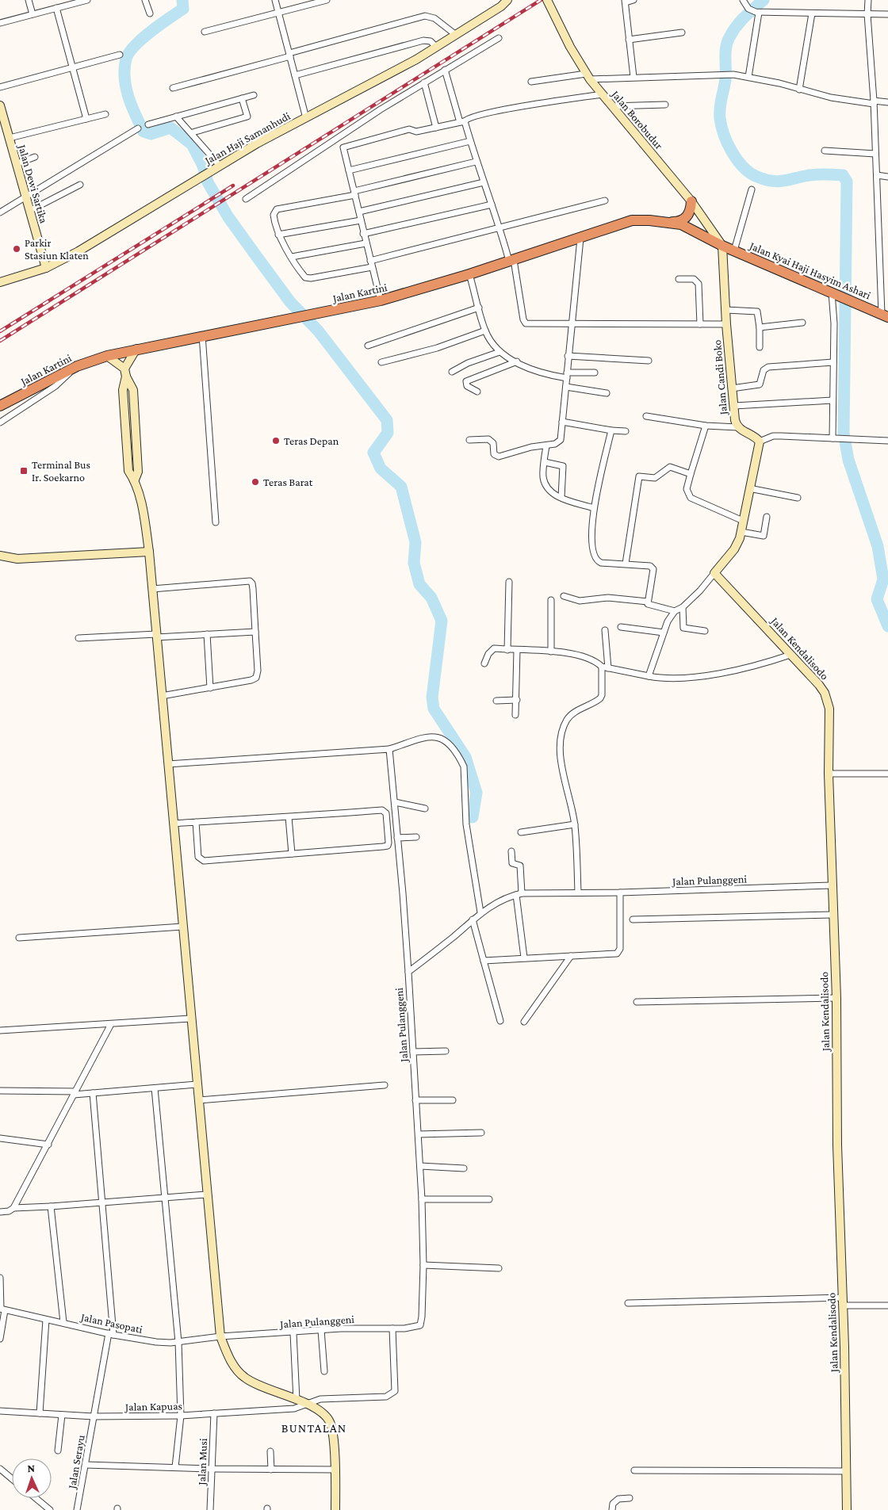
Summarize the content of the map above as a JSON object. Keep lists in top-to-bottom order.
{
  "streets": {
    "highway": ["Jalan Kyai Haji Hasyim Ashari", "Jalan Kartini"],
    "street": [
      "Jalan Borobudur",
      "Jalan Haji Samanhudi",
      "Jalan Dewi Sartika",
      "Jalan Candi Boko",
      "Jalan Kendalisodo",
      "Jalan Pulanggeni",
      "Jalan Pasopati",
      "Jalan Kapuas",
      "Jalan Serayu",
      "Jalan Musi"
    ]
  },
  "crossings": [
    ["Jalan Borobudur", "Jalan Kyai Haji Hasyim Ashari"],
    ["Jalan Borobudur", "Jalan Kartini"],
    ["Jalan Borobudur", "Jalan Candi Boko"],
    ["Jalan Haji Samanhudi", "Jalan Dewi Sartika"],
    ["Jalan Kyai Haji Hasyim Ashari", "Jalan Kartini"],
    ["Jalan Kyai Haji Hasyim Ashari", "Jalan Candi Boko"],
    ["Jalan Kartini", "Jalan Candi Boko"],
    ["Jalan Kendalisodo", "Jalan Pulanggeni"],
    ["Jalan Pulanggeni", "Jalan Pasopati"],
    ["Jalan Pulanggeni", "Jalan Kapuas"],
    ["Jalan Pasopati", "Jalan Serayu"],
    ["Jalan Kapuas", "Jalan Serayu"],
    ["Jalan Kapuas", "Jalan Musi"]
  ],
  "districts": ["BUNTALAN"],
  "places": {
    "other": ["Parkir Stasiun Klaten", "Teras Depan", "Teras Barat"],
    "transit": ["Terminal Bus Ir. Soekarno"]
  },
  "north": "top"
}
